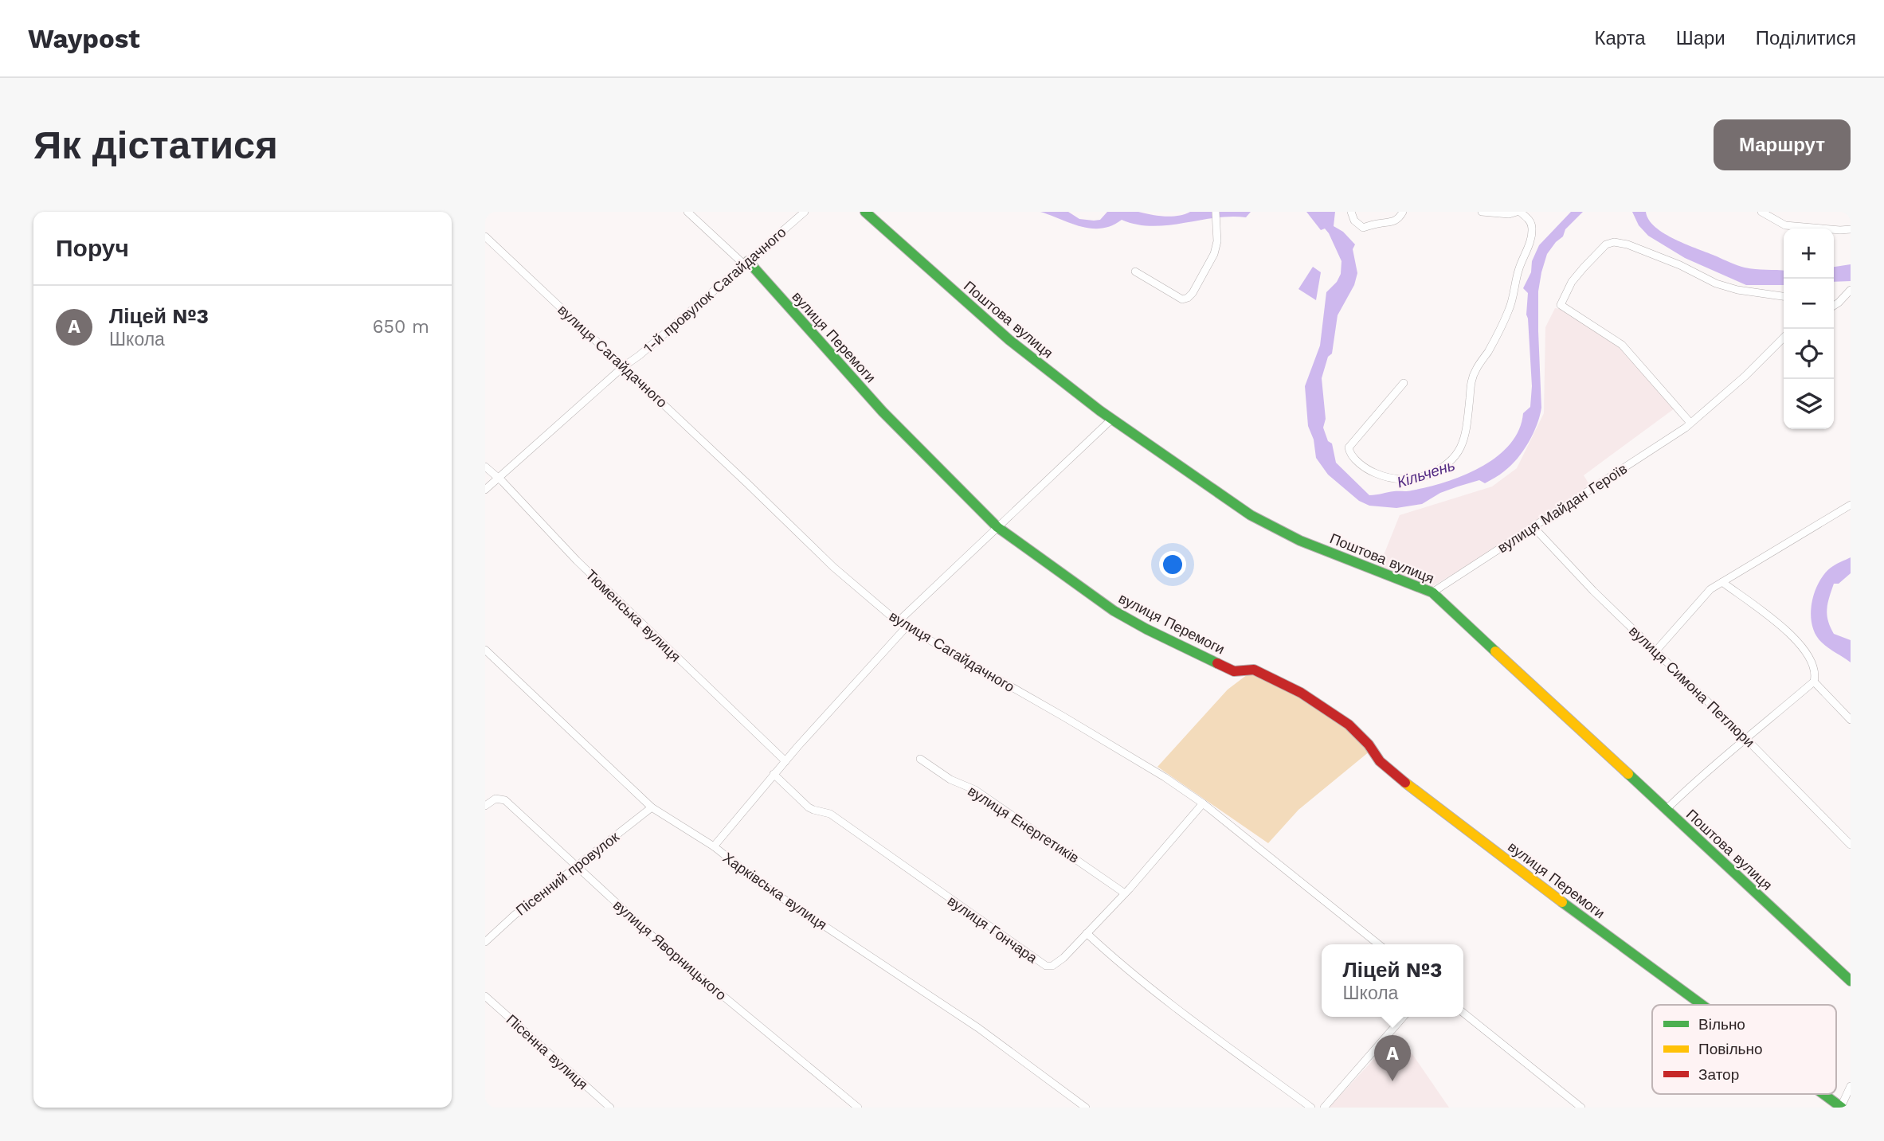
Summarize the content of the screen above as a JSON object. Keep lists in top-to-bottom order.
{
  "streets": {
    "street": [
      "1-й провулок Сагайдачного",
      "Поштова вулиця",
      "вулиця Перемоги",
      "вулиця Сагайдачного",
      "вулиця Майдан Героїв",
      "Тюменська вулиця",
      "вулиця Симона Петлюри",
      "вулиця Енергетиків",
      "Пісенний провулок",
      "Харківська вулиця",
      "вулиця Гончара",
      "вулиця Яворницького",
      "Пісенна вулиця"
    ]
  },
  "crossings": [
    ["1-й провулок Сагайдачного", "вулиця Перемоги"],
    ["1-й провулок Сагайдачного", "вулиця Сагайдачного"],
    ["1-й провулок Сагайдачного", "Тюменська вулиця"],
    ["Поштова вулиця", "вулиця Майдан Героїв"],
    ["вулиця Сагайдачного", "вулиця Гончара"],
    ["вулиця Майдан Героїв", "вулиця Симона Петлюри"],
    ["вулиця Енергетиків", "вулиця Гончара"],
    ["Пісенний провулок", "Харківська вулиця"],
    ["Пісенний провулок", "вулиця Яворницького"]
  ],
  "water": ["Кільчень"],
  "legend": ["Вільно", "Повільно", "Затор"],
  "page": {
    "header": "Waypost",
    "nav": ["Карта", "Шари", "Поділитися"],
    "buttons": "Маршрут",
    "title": "Як дістатися",
    "heading": "Поруч",
    "map_buttons": ["+", "−"],
    "list": [
      {
        "mark": "A",
        "name": "Ліцей №3",
        "note": "Школа",
        "value": "650 m"
      }
    ],
    "popup": ["Ліцей №3", "Школа"],
    "pins": "A"
  }
}
